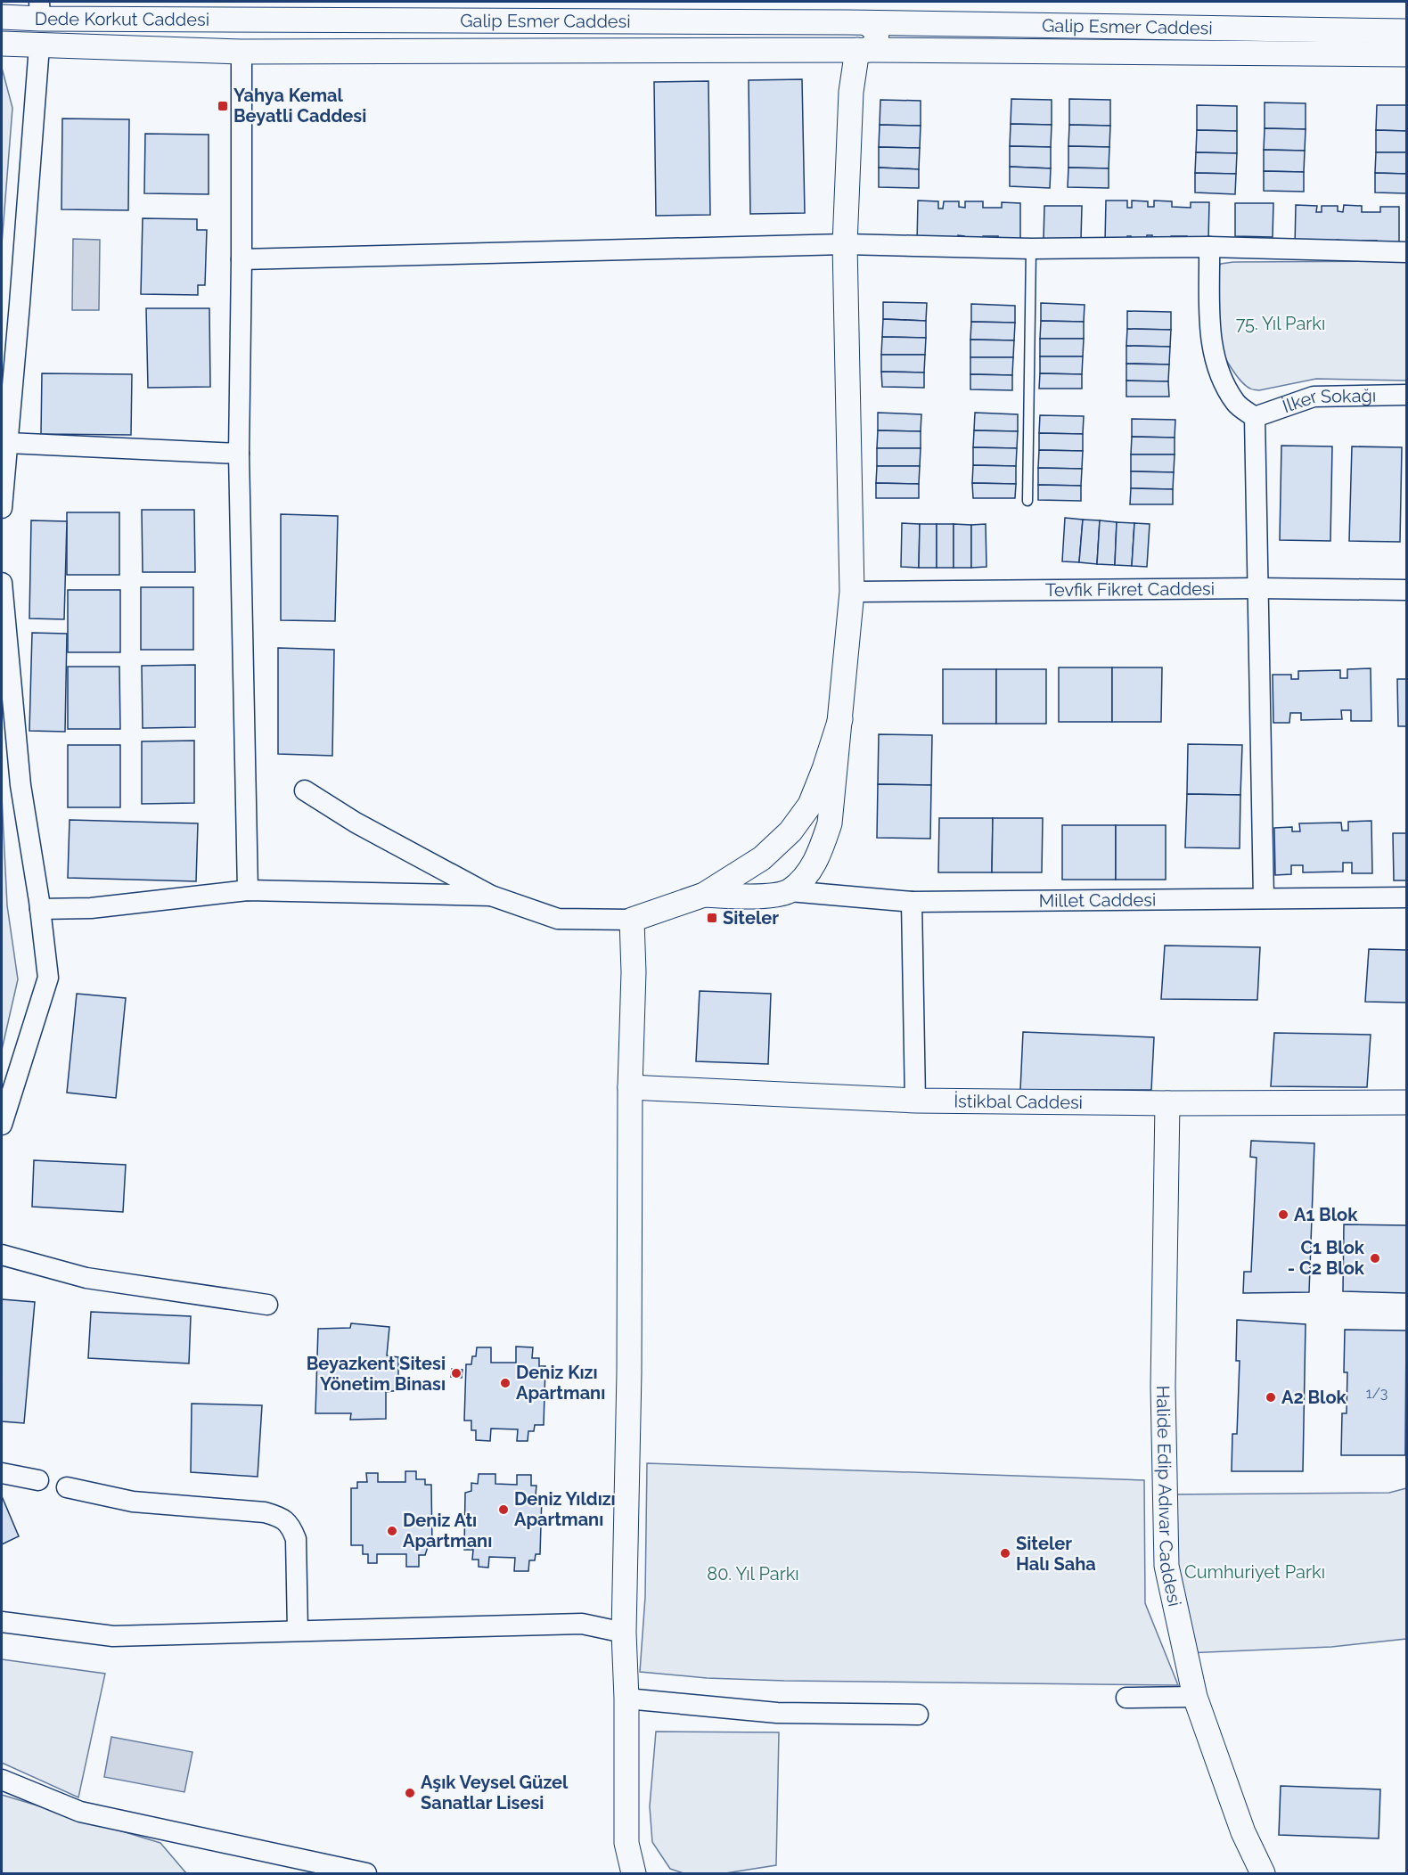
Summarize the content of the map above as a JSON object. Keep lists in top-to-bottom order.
{
  "streets": {
    "street": [
      "Dede Korkut Caddesi",
      "Galip Esmer Caddesi",
      "İlker Sokağı",
      "Tevfik Fikret Caddesi",
      "Millet Caddesi",
      "İstikbal Caddesi",
      "Halide Edip Adıvar Caddesi"
    ]
  },
  "crossings": [
    ["Dede Korkut Caddesi", "Galip Esmer Caddesi"],
    ["İstikbal Caddesi", "Halide Edip Adıvar Caddesi"]
  ],
  "parks": ["75. Yıl Parkı", "Cumhuriyet Parkı", "80. Yıl Parkı"],
  "places": {
    "transit": ["Yahya Kemal Beyatli Caddesi", "Siteler"],
    "other": [
      "A1 Blok",
      "C1 Blok - C2 Blok",
      "Beyazkent Sitesi Yönetim Binası",
      "Deniz Kızı Apartmanı",
      "A2 Blok",
      "Deniz Yıldızı Apartmanı",
      "Deniz Atı Apartmanı",
      "Siteler Halı Saha",
      "Aşık Veysel Güzel Sanatlar Lisesi"
    ]
  },
  "house_numbers": ["1/3"]
}
